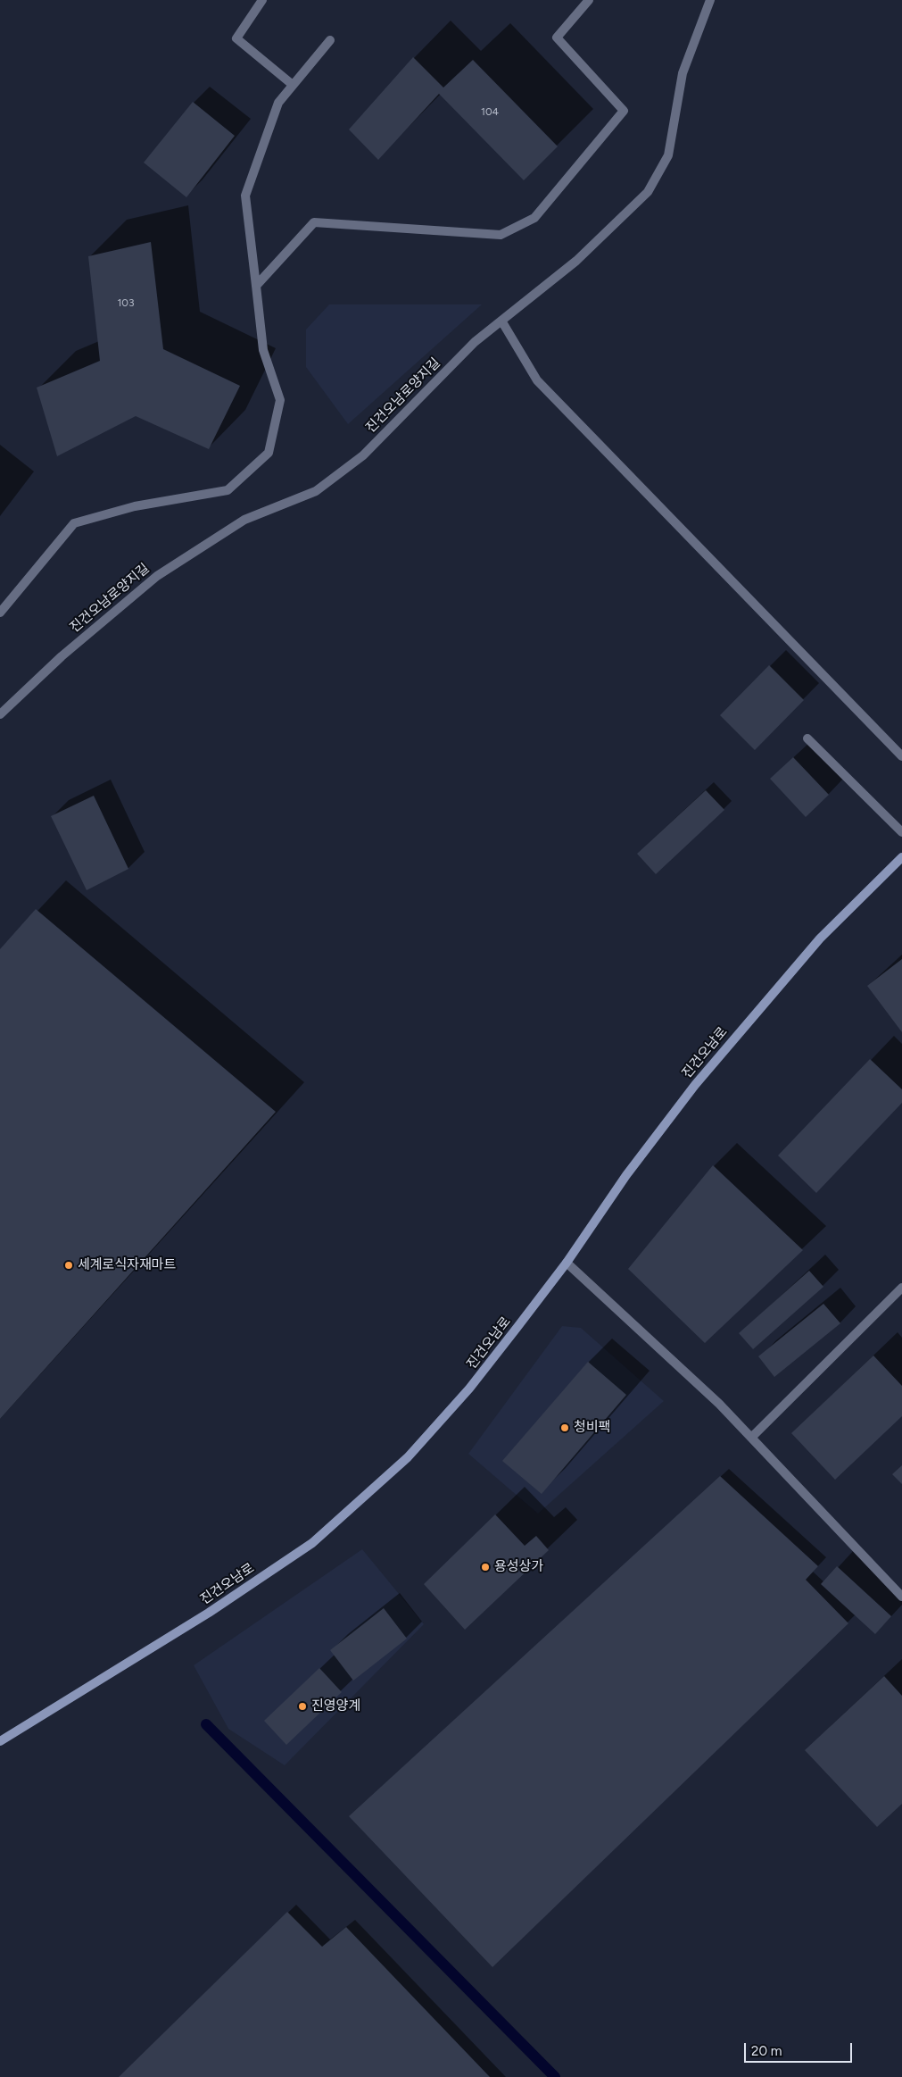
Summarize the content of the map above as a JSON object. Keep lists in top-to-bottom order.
{
  "streets": {
    "main road": ["진건오남로"],
    "lane": ["진건오남로양지길"]
  },
  "places": [
    "세계로식자재마트",
    "청비팩",
    "용성상가",
    "진영양계"
  ],
  "house_numbers": ["104", "103"],
  "scale_bar": "20 m"
}
